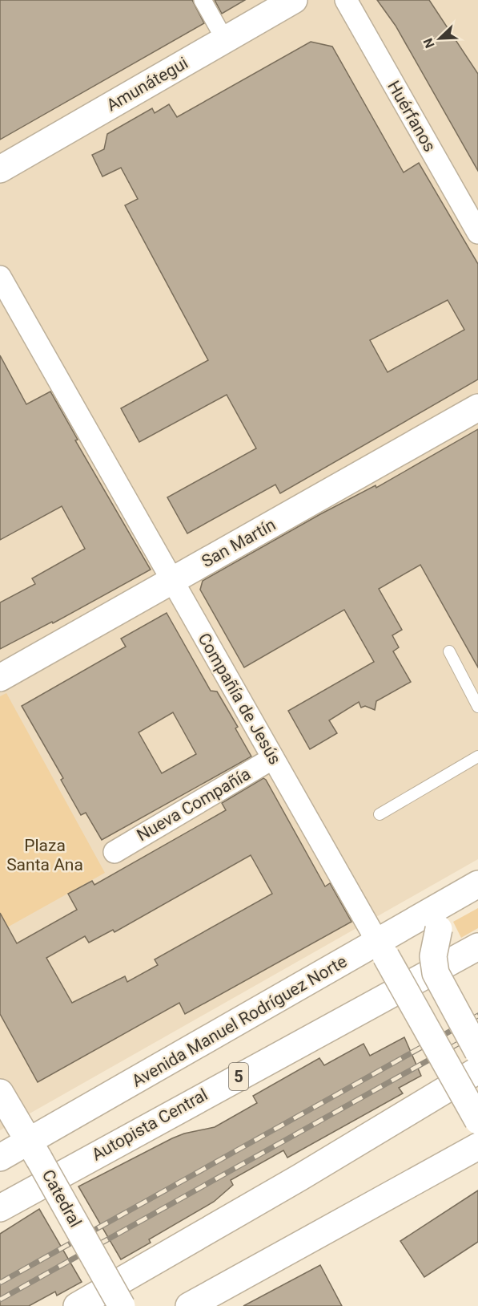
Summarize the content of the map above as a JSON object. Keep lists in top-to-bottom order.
{
  "streets": {
    "main road": [
      "Amunátegui",
      "San Martín",
      "Compañía de Jesús",
      "Avenida Manuel Rodríguez Norte",
      "5",
      "Autopista Central",
      "Catedral"
    ],
    "street": ["Huérfanos", "Nueva Compañía"]
  },
  "crossings": [
    ["San Martín", "Compañía de Jesús"],
    ["Compañía de Jesús", "Nueva Compañía"],
    ["Compañía de Jesús", "Avenida Manuel Rodríguez Norte"],
    ["Avenida Manuel Rodríguez Norte", "Catedral"]
  ],
  "parks": ["Plaza Santa Ana"],
  "north": "bottom left"
}
